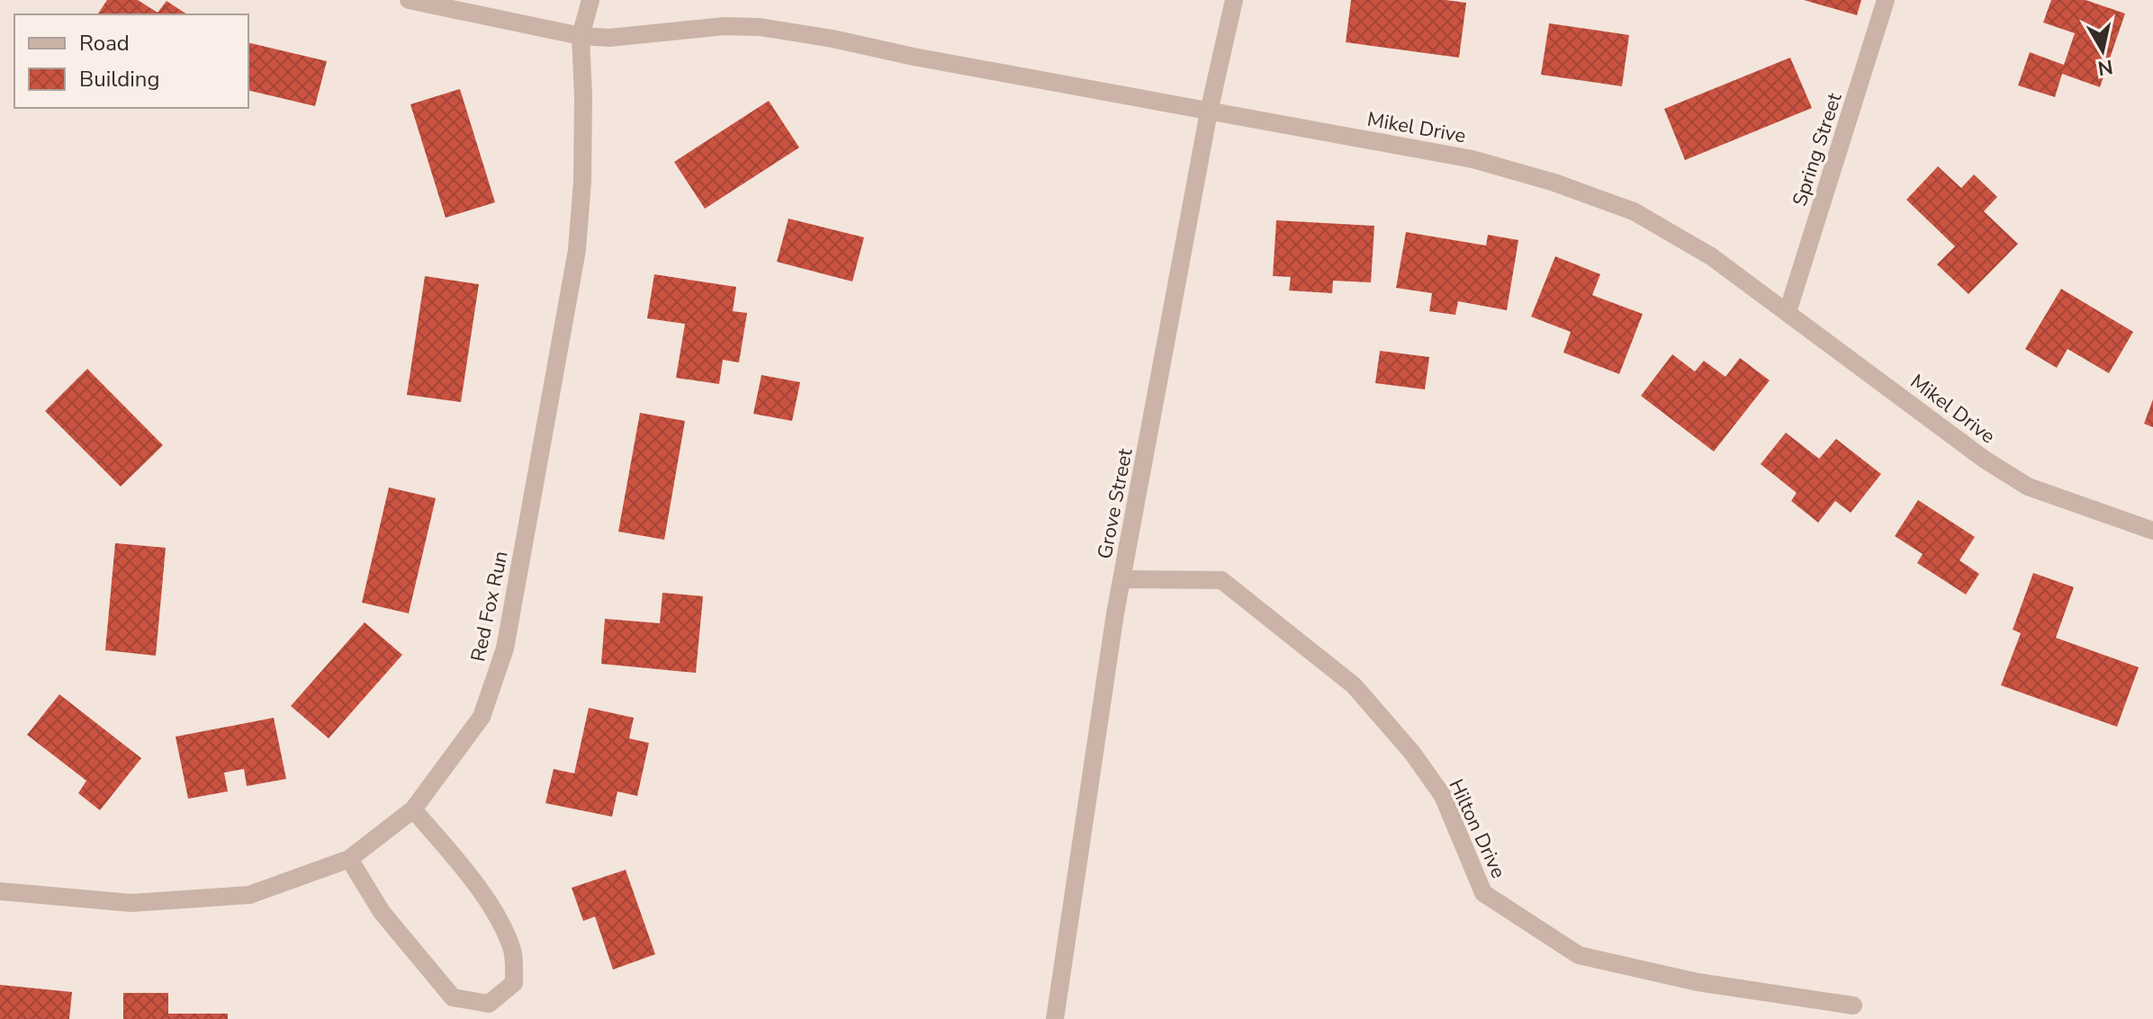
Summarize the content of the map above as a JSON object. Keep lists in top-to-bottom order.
{
  "streets": {
    "street": [
      "Mikel Drive",
      "Spring Street",
      "Grove Street",
      "Red Fox Run",
      "Hilton Drive"
    ]
  },
  "crossings": [
    ["Mikel Drive", "Spring Street"],
    ["Mikel Drive", "Grove Street"],
    ["Mikel Drive", "Red Fox Run"],
    ["Grove Street", "Hilton Drive"]
  ],
  "legend": ["Road", "Building"],
  "north": "bottom"
}
